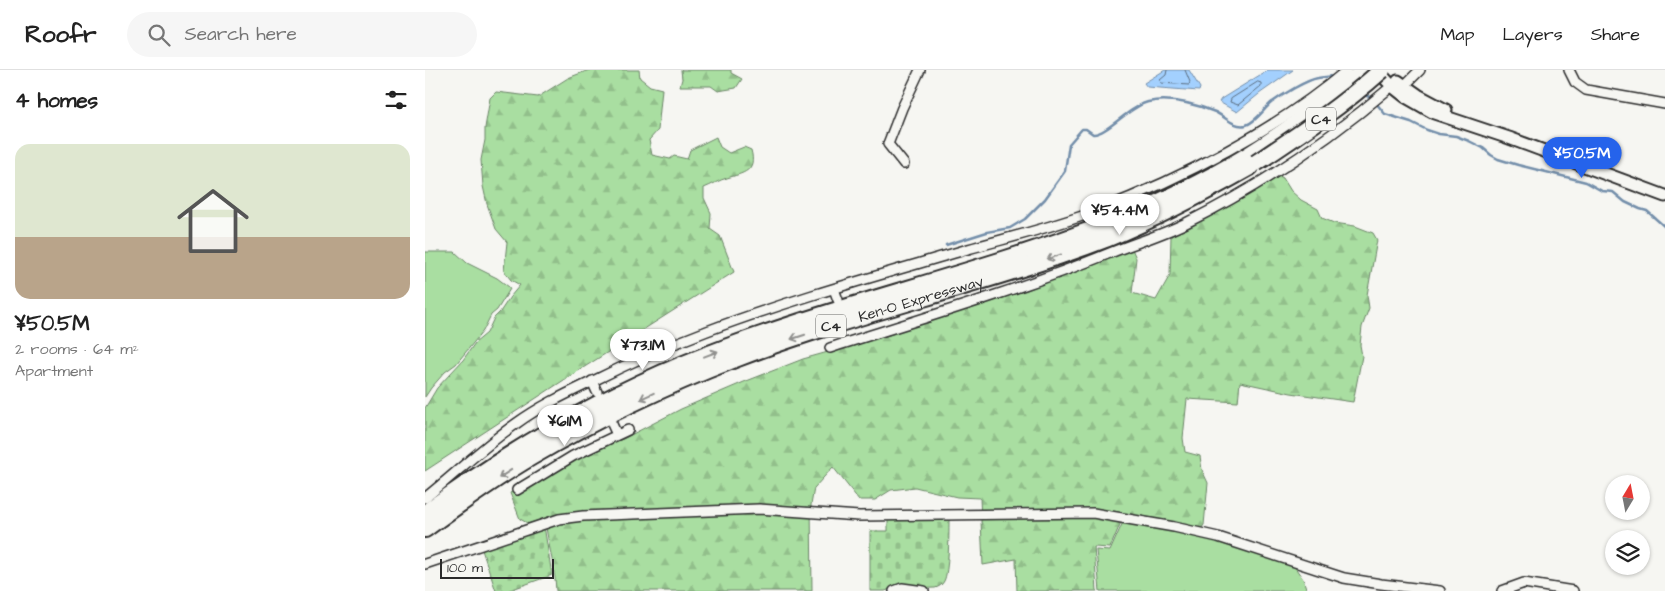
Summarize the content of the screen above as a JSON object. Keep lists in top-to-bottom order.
{
  "streets": {
    "highway": ["C4", "Ken-O Expressway"]
  },
  "scale_bar": "100 m",
  "north": "top",
  "page": {
    "header": "Roofr",
    "search": "Search here",
    "nav": ["Map", "Layers", "Share"],
    "heading": "4 homes",
    "list": [
      {
        "name": "¥50.5M",
        "note": "2 rooms · 64 m² · Apartment"
      }
    ],
    "price": [
      "¥50.5M",
      "¥54.4M",
      "¥73.1M",
      "¥61M"
    ],
    "scale": "100 m"
  }
}
